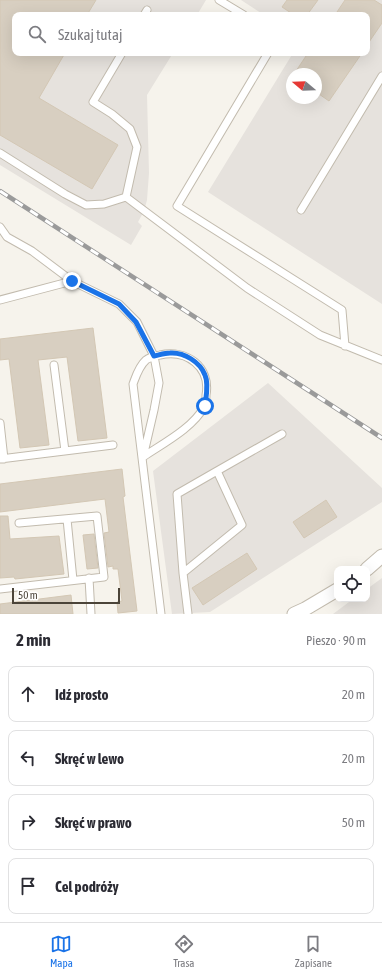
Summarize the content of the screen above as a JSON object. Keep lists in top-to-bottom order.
{
  "scale_bar": "50 m",
  "north": "left",
  "page": {
    "search": "Szukaj tutaj",
    "scale": "50 m",
    "heading": ["2 min", "Pieszo · 90 m"],
    "list": [
      ["Idź prosto", "20 m"],
      ["Skręć w lewo", "20 m"],
      ["Skręć w prawo", "50 m"],
      "Cel podróży"
    ],
    "nav": ["Mapa", "Trasa", "Zapisane"]
  }
}
